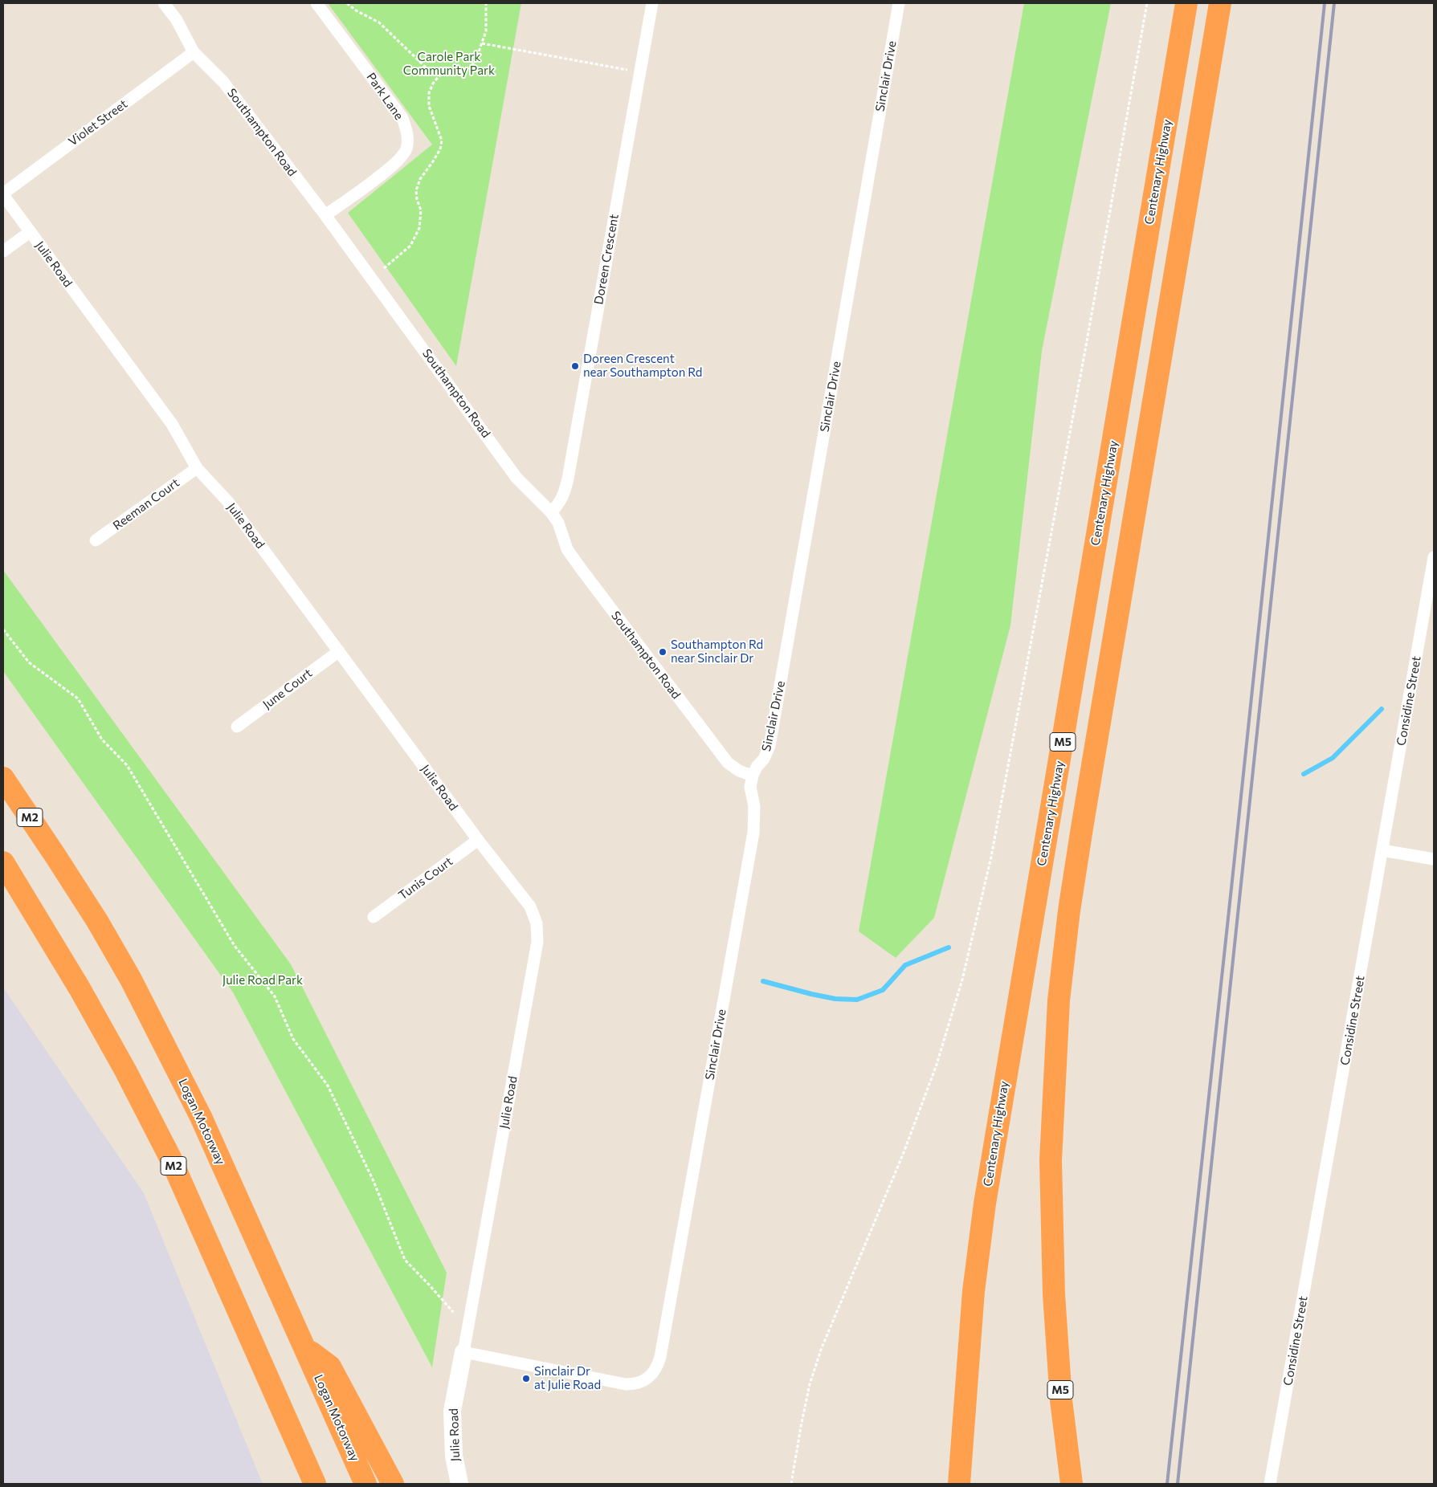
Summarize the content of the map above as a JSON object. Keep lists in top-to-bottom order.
{
  "streets": {
    "highway": [
      "Centenary Highway",
      "M5",
      "M2",
      "Logan Motorway"
    ],
    "street": [
      "Sinclair Drive",
      "Park Lane",
      "Violet Street",
      "Southampton Road",
      "Doreen Crescent",
      "Julie Road",
      "Reeman Court",
      "June Court",
      "Considine Street",
      "Tunis Court"
    ]
  },
  "crossings": [
    ["Sinclair Drive", "Southampton Road"],
    ["Sinclair Drive", "Julie Road"],
    ["Park Lane", "Southampton Road"],
    ["Violet Street", "Southampton Road"],
    ["Violet Street", "Julie Road"],
    ["Southampton Road", "Doreen Crescent"],
    ["Julie Road", "Reeman Court"],
    ["Julie Road", "June Court"],
    ["Julie Road", "Tunis Court"]
  ],
  "parks": ["Carole Park Community Park", "Julie Road Park"],
  "places": ["Doreen Crescent near Southampton Rd", "Southampton Rd near Sinclair Dr", "Sinclair Dr at Julie Road"]
}
